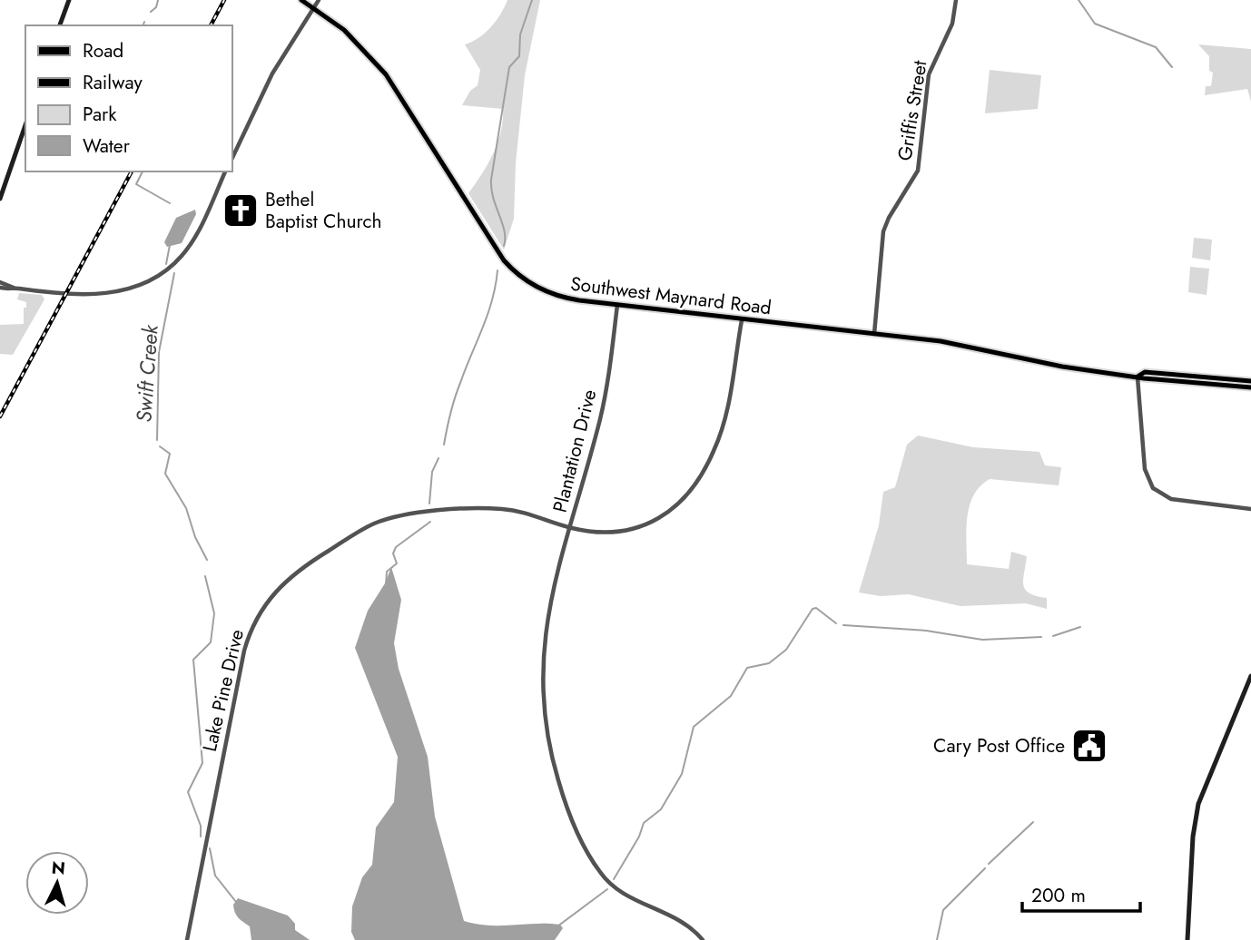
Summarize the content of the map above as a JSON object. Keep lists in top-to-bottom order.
{
  "streets": {
    "main road": ["Southwest Maynard Road"],
    "street": ["Griffis Street", "Plantation Drive", "Lake Pine Drive"]
  },
  "crossings": [
    ["Griffis Street", "Southwest Maynard Road"],
    ["Southwest Maynard Road", "Plantation Drive"],
    ["Southwest Maynard Road", "Lake Pine Drive"],
    ["Plantation Drive", "Lake Pine Drive"]
  ],
  "water": ["Swift Creek"],
  "places": {
    "church": ["Bethel Baptist Church"],
    "public building": ["Cary Post Office"]
  },
  "legend": [
    "Road",
    "Railway",
    "Park",
    "Water"
  ],
  "scale_bar": "200 m",
  "north": "top"
}
